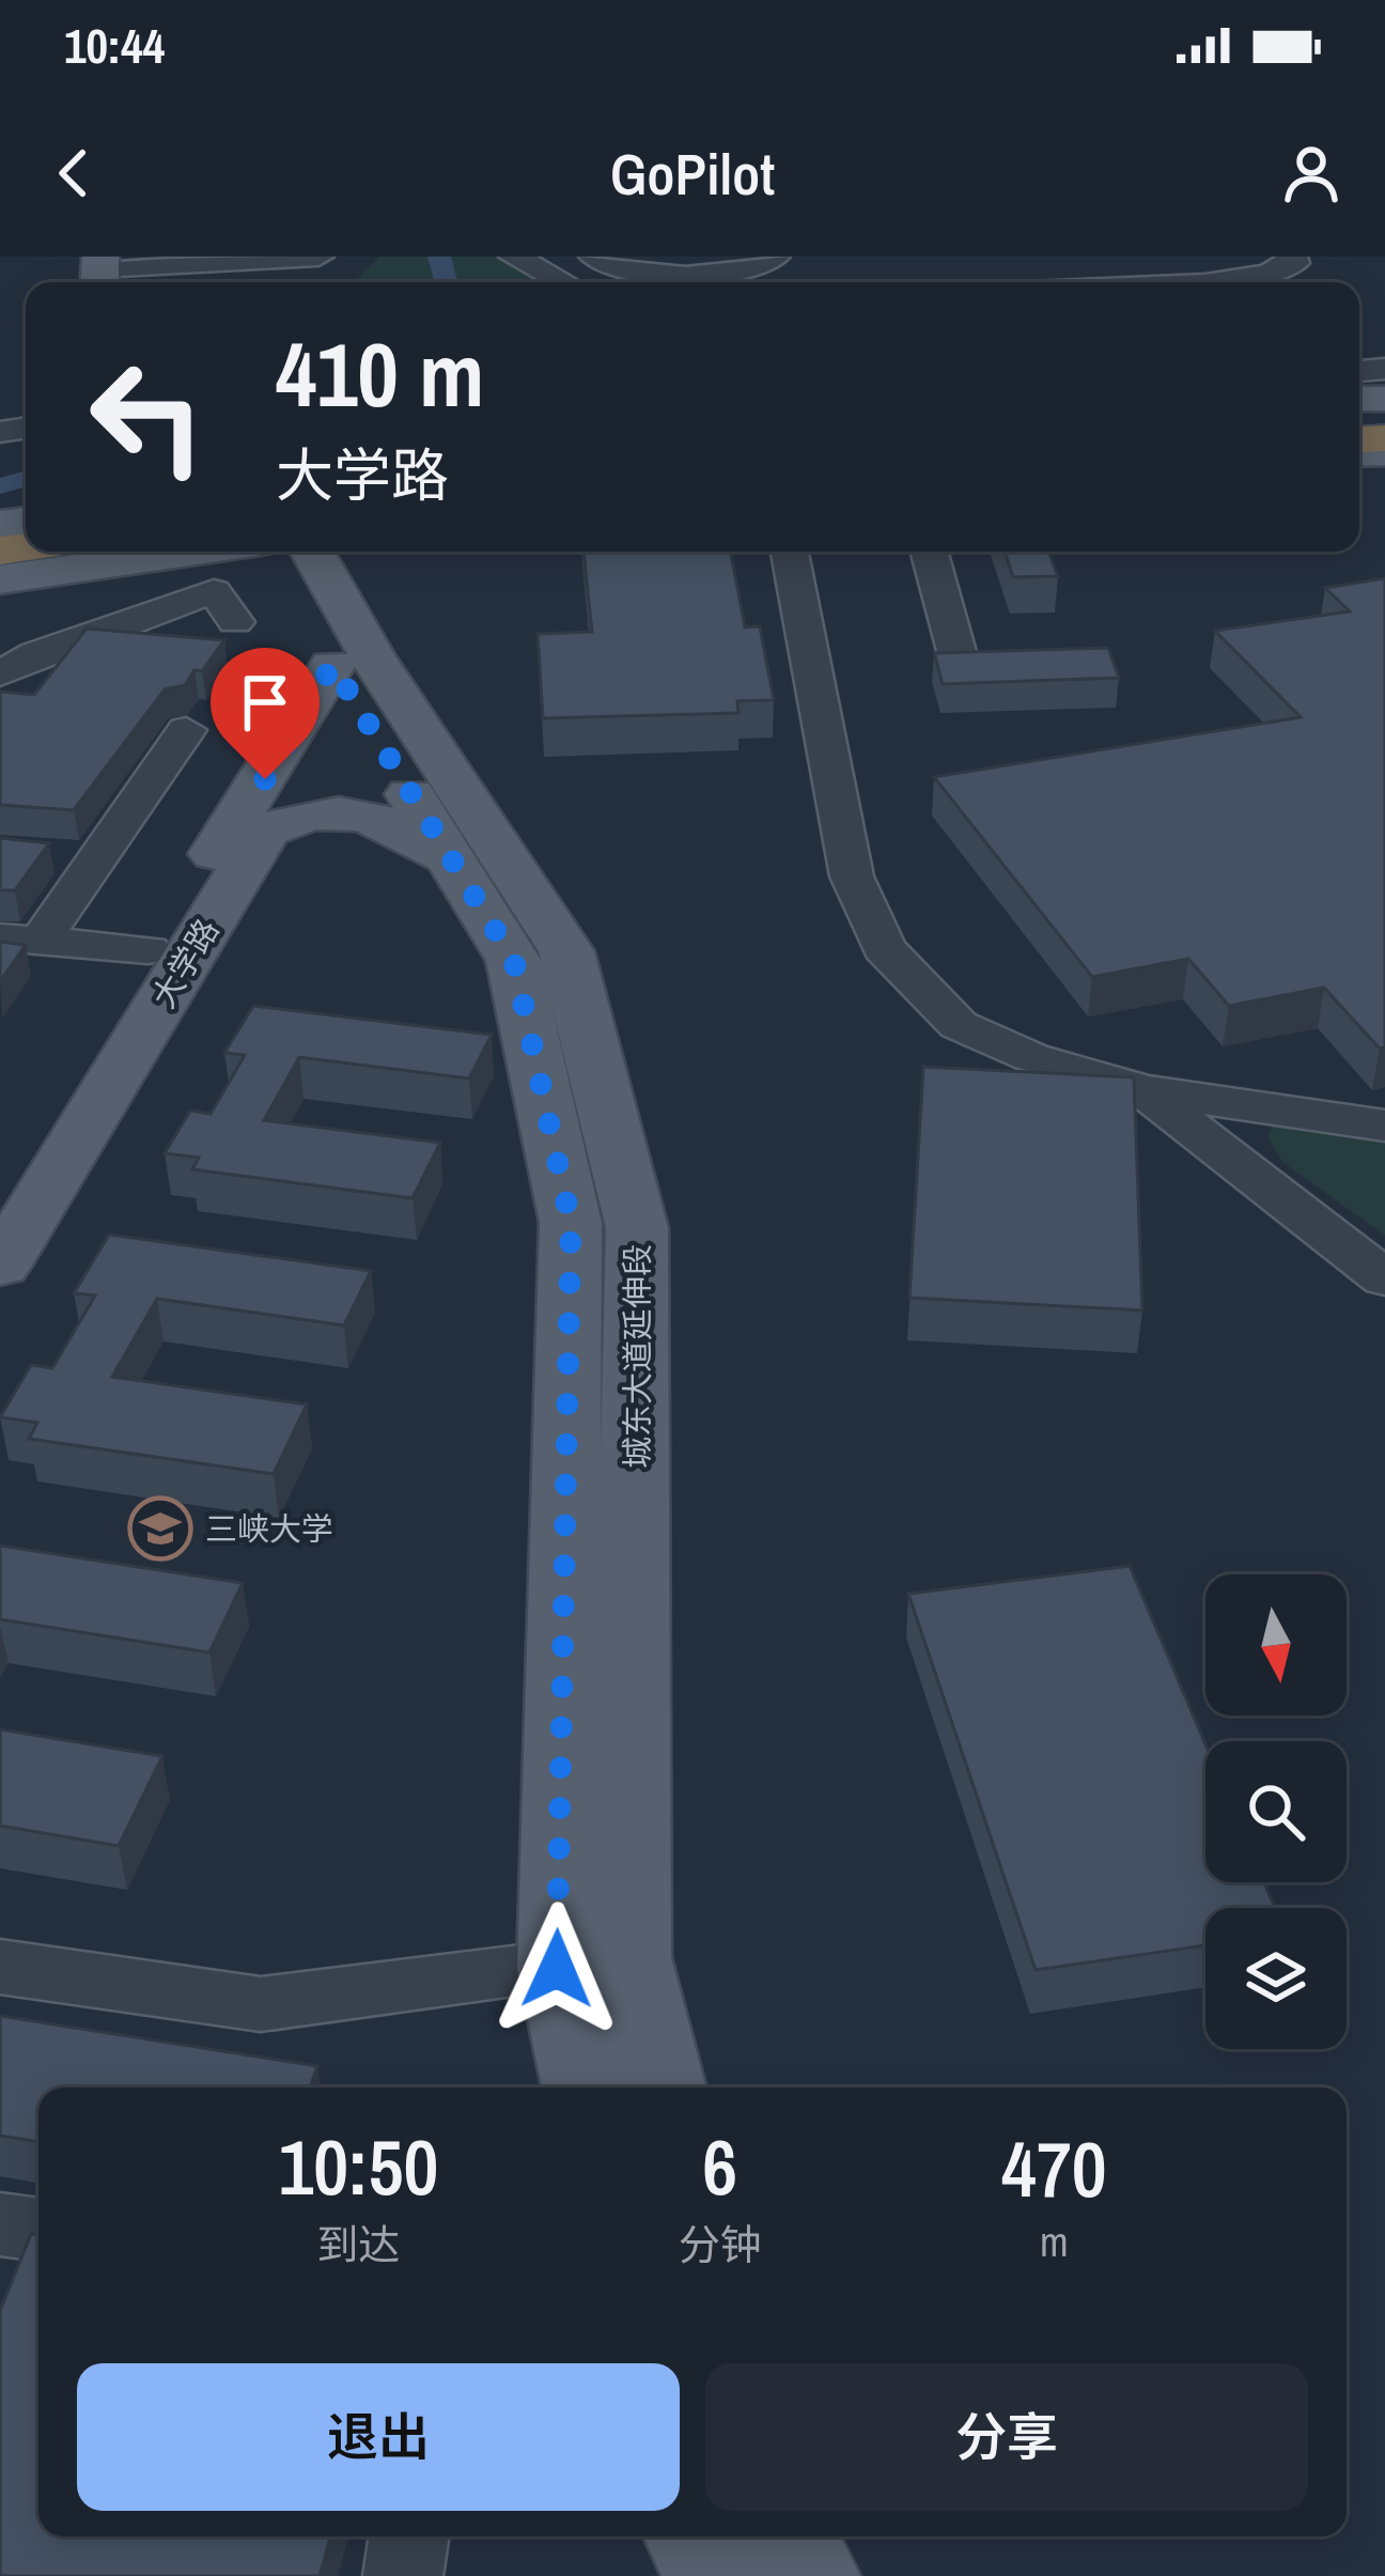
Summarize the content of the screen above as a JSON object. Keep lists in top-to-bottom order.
{
  "streets": {
    "main road": ["大学路", "城东大道延伸段"]
  },
  "crossings": [
    ["大学路", "城东大道延伸段"]
  ],
  "places": {
    "school or university": ["三峡大学"]
  },
  "north": "bottom",
  "page": {
    "status": "10:44",
    "header": "GoPilot",
    "turn": ["410 m", "大学路"],
    "eta": [
      "10:50",
      "到达",
      "6",
      "分钟",
      "470",
      "m"
    ],
    "buttons": ["退出", "分享"]
  }
}
